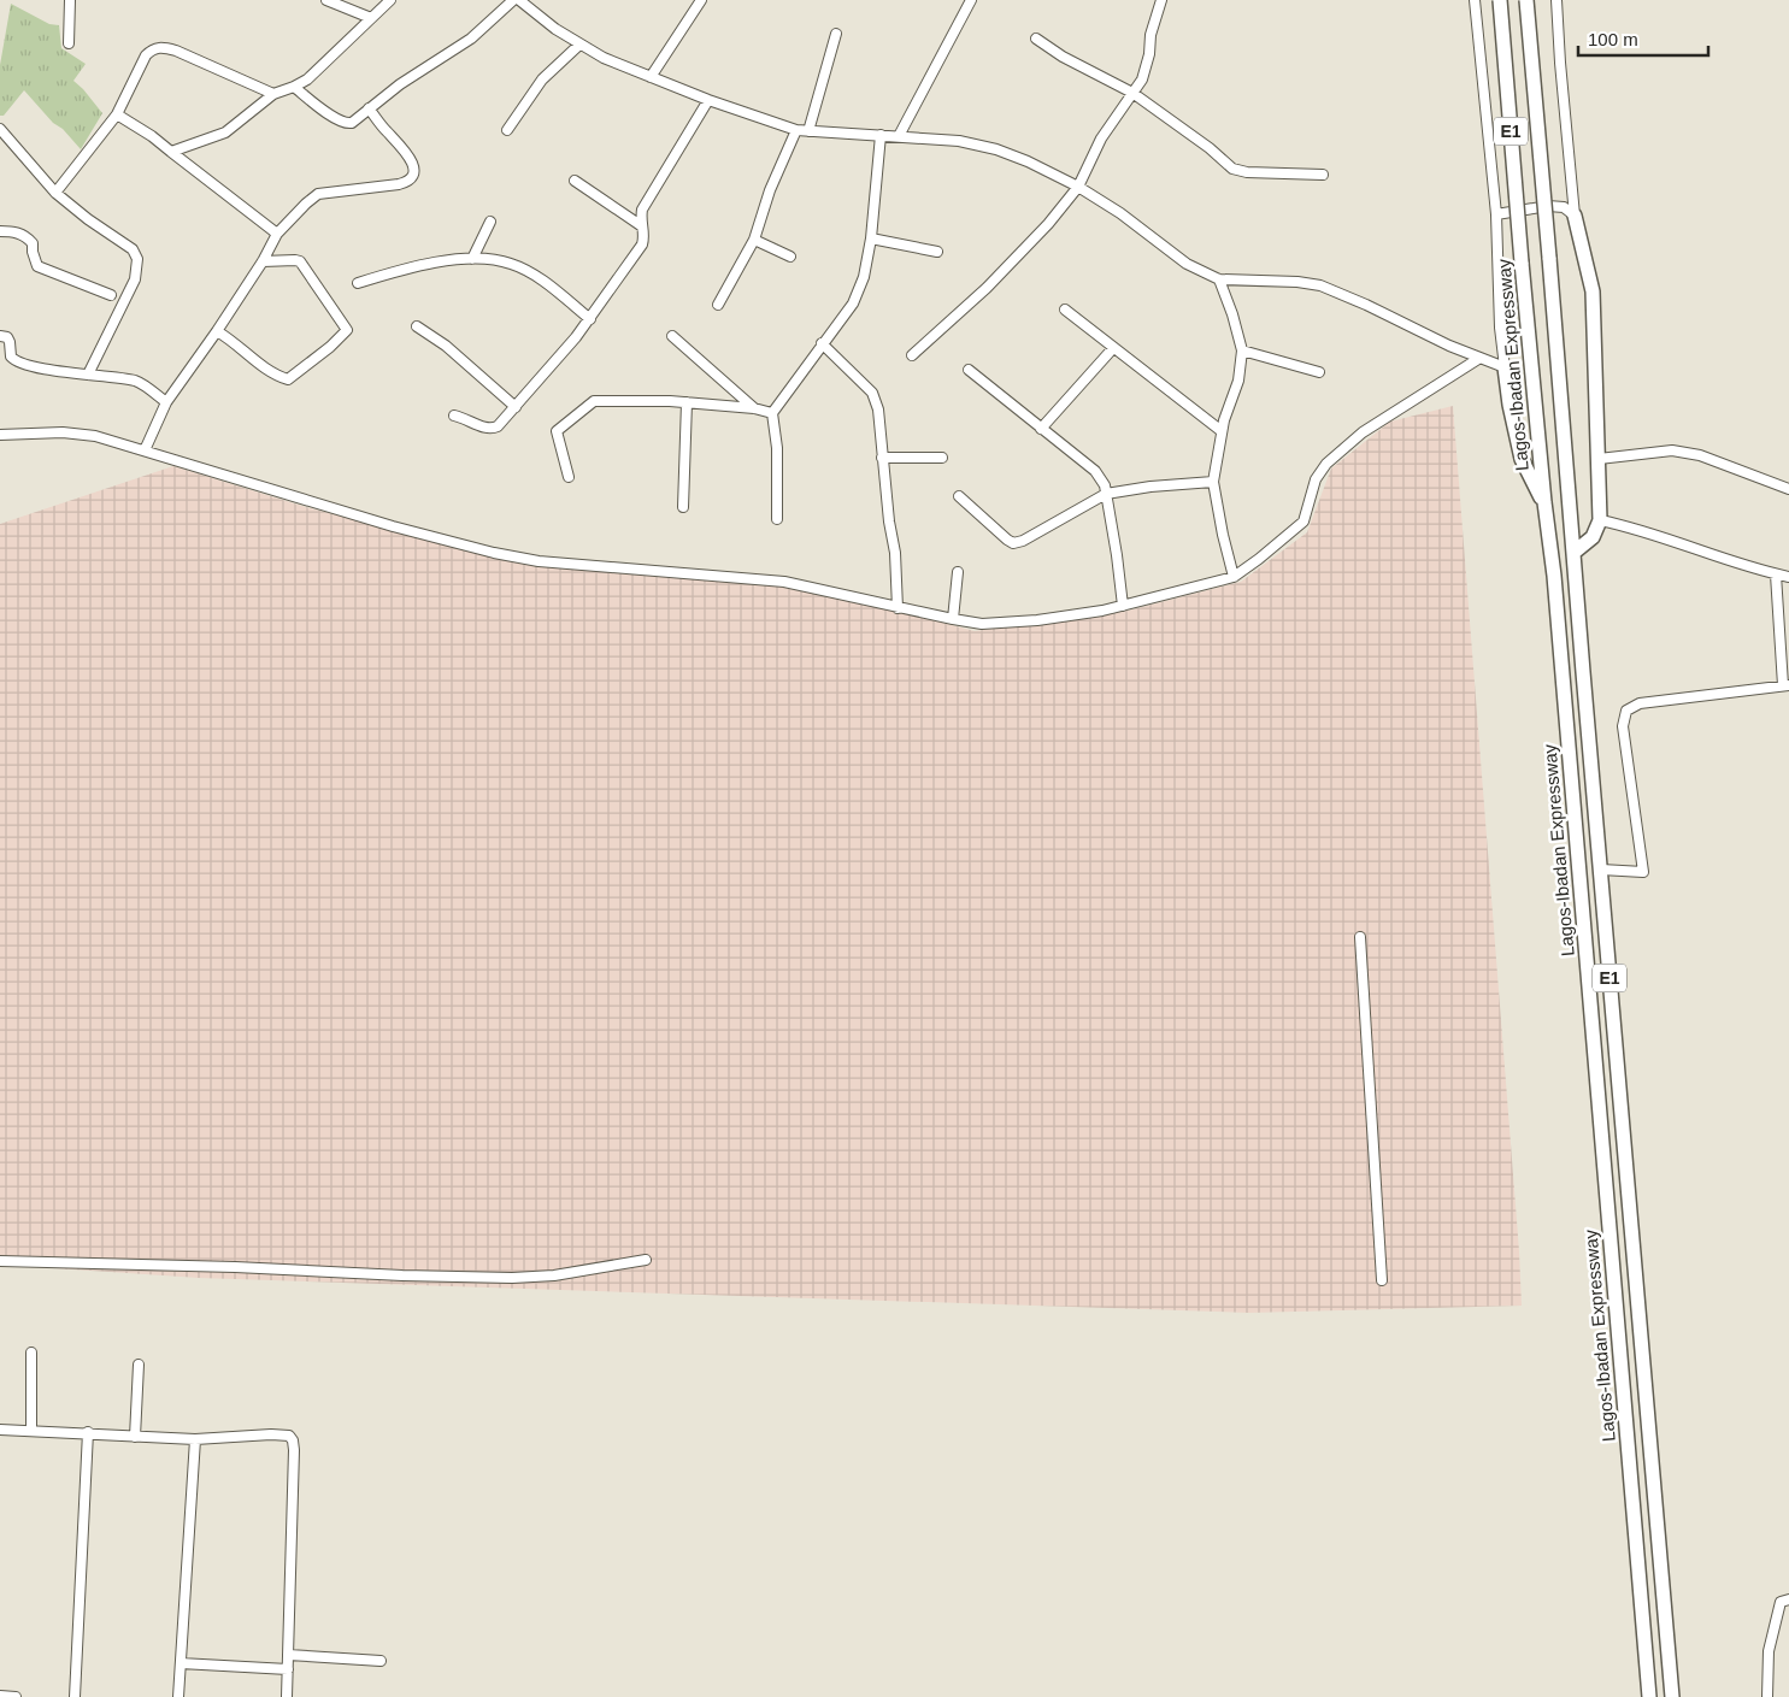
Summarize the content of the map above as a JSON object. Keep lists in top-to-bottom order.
{
  "streets": {
    "highway": ["E1", "Lagos-Ibadan Expressway"]
  },
  "scale_bar": "100 m"
}
